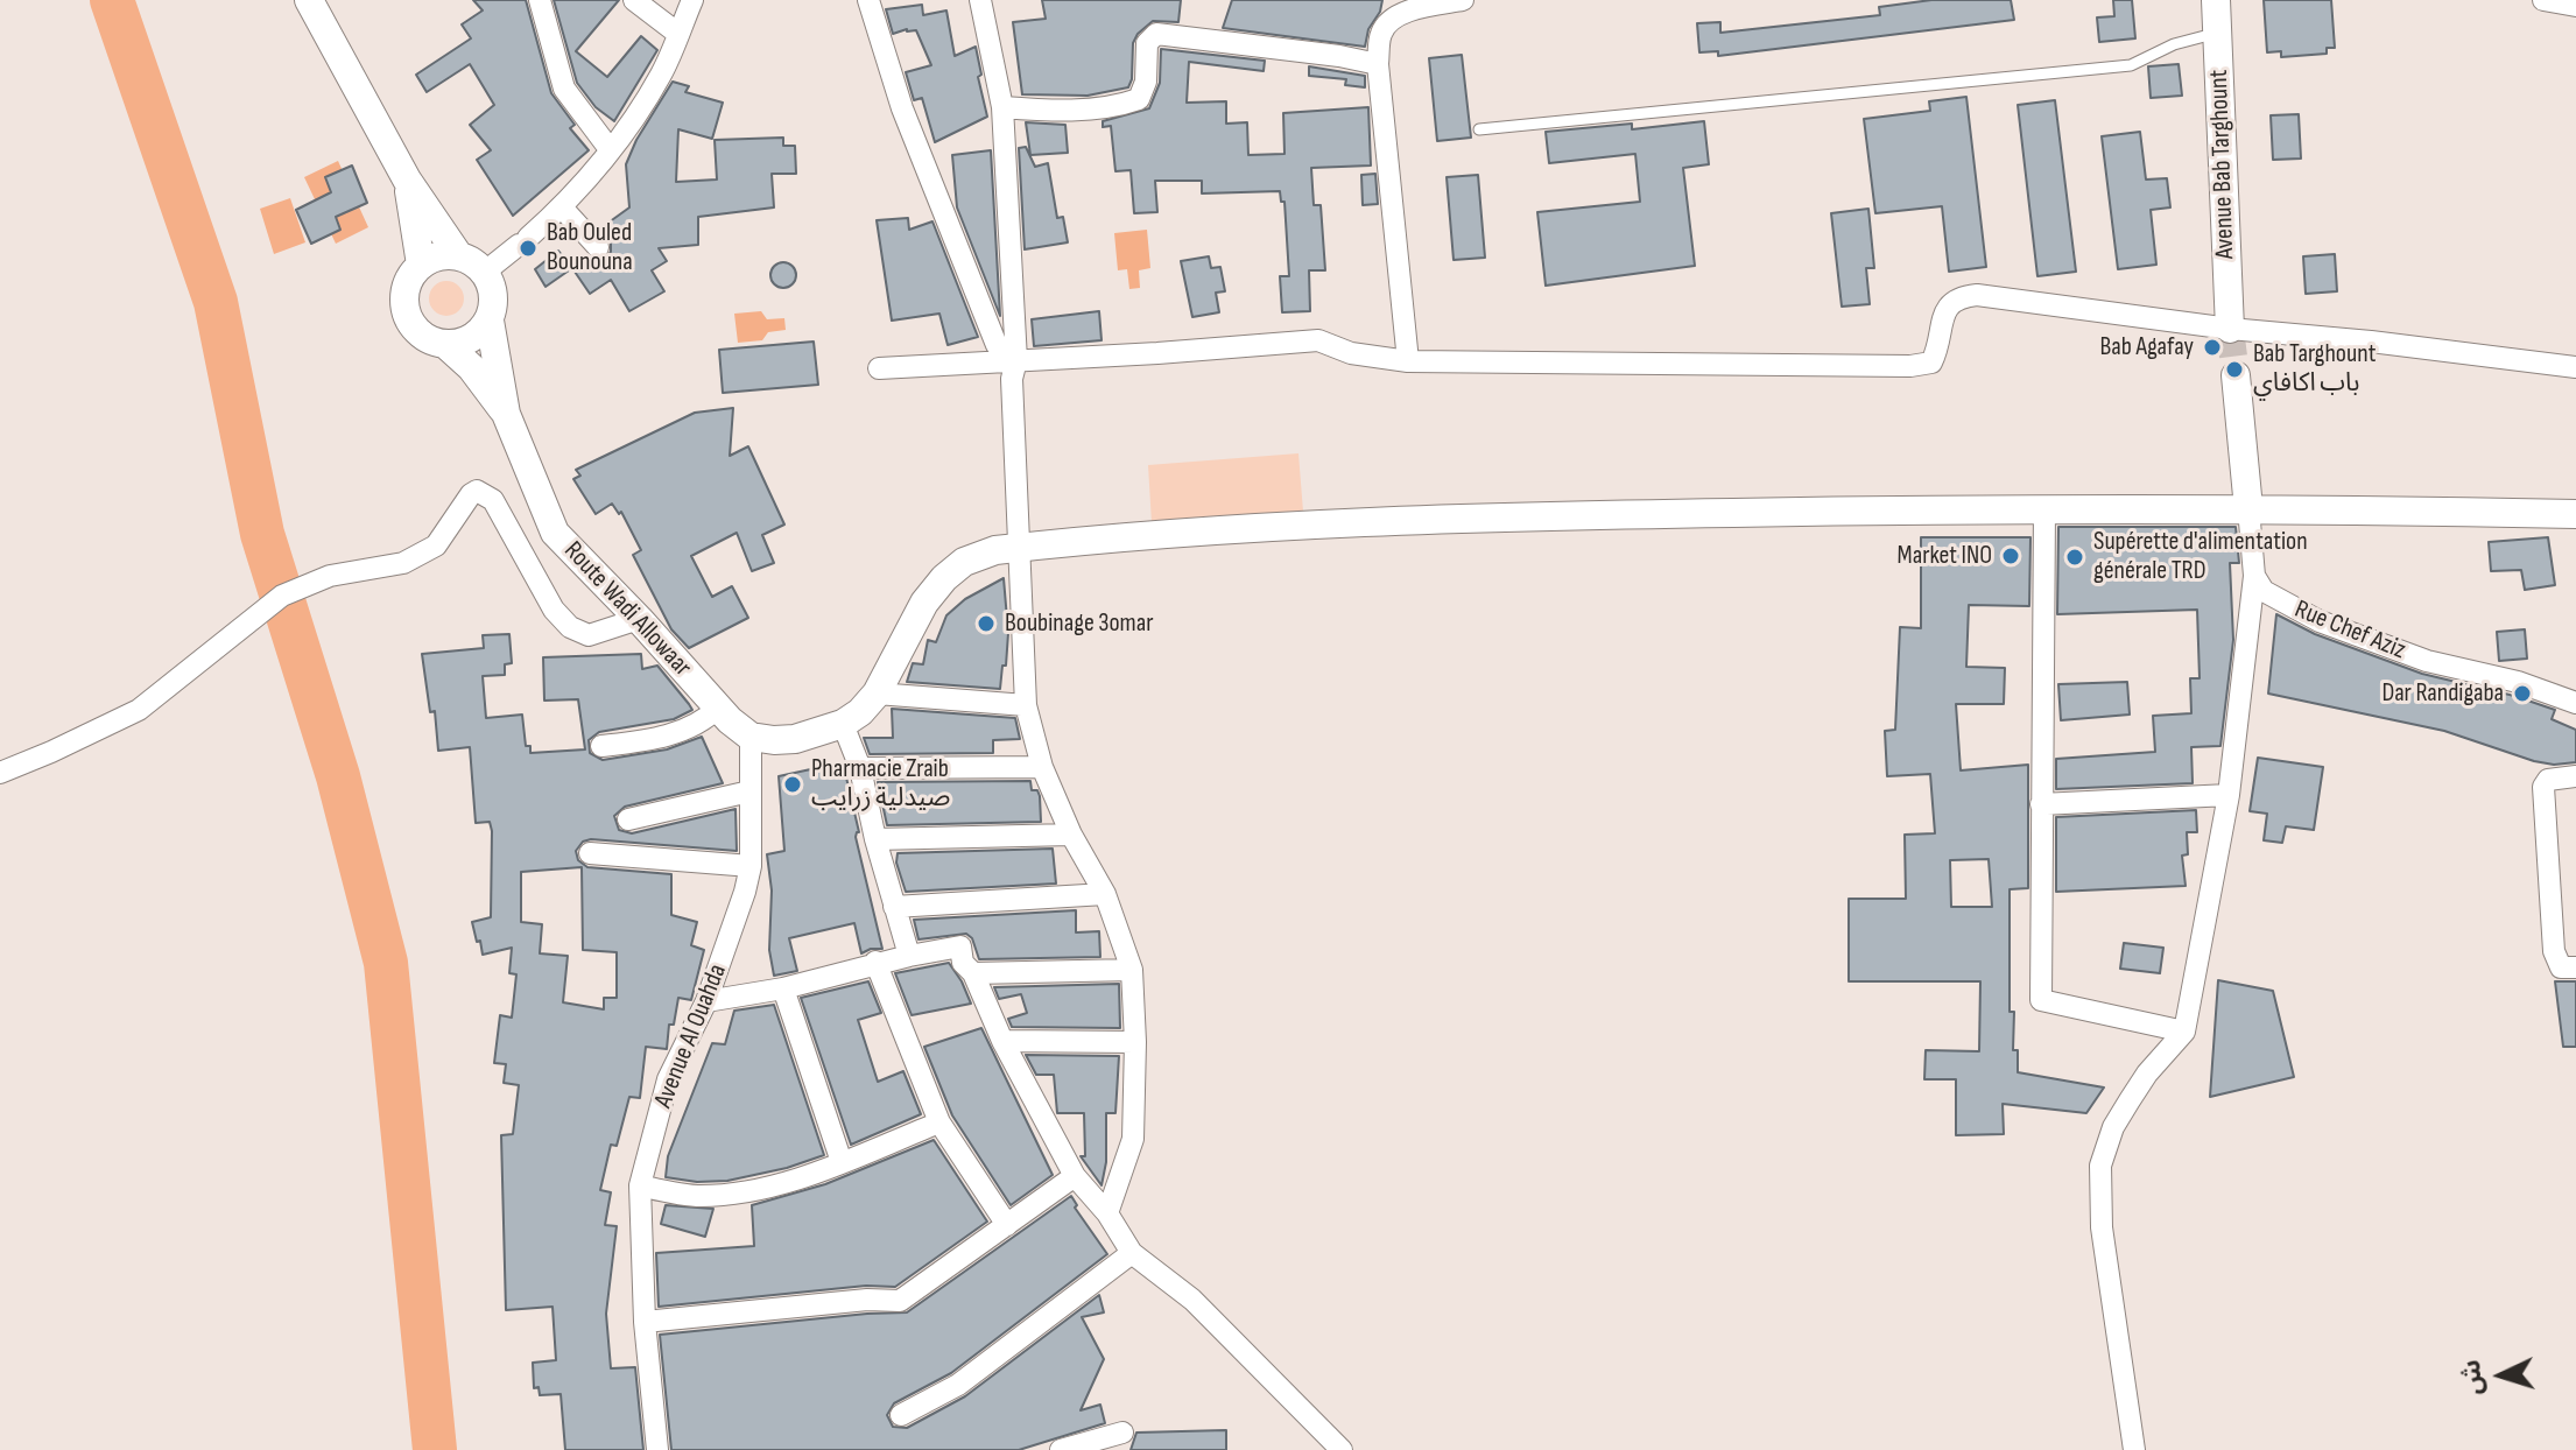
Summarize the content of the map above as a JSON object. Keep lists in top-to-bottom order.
{
  "streets": {
    "street": [
      "Avenue Bab Targhount",
      "Route Wadi Allowaar",
      "Rue Chef Aziz",
      "Avenue Al Ouahda"
    ]
  },
  "crossings": [
    ["Route Wadi Allowaar", "Avenue Al Ouahda"]
  ],
  "places": [
    "Bab Ouled Bounouna",
    "Bab Agafay",
    "Bab Targhount باب اكافاي",
    "Market INO",
    "Supérette d'alimentation générale TRD",
    "Boubinage 3omar",
    "Dar Randigaba",
    "Pharmacie Zraib صيدلية زرايب"
  ],
  "north": "left"
}
